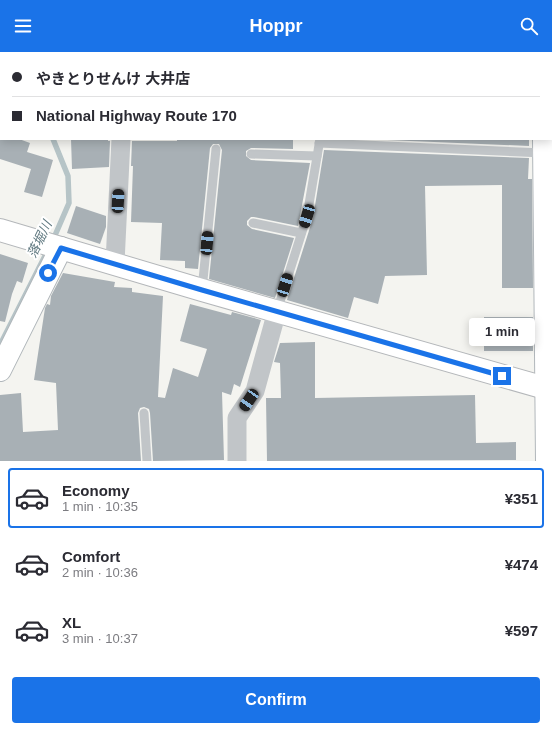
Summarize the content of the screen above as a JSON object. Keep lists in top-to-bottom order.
{
  "water": ["落堀川"],
  "page": {
    "header": "Hoppr",
    "banner": ["やきとりせんけ 大井店", "National Highway Route 170"],
    "bubble": "1 min",
    "list": [
      {
        "name": "Economy",
        "note": "1 min · 10:35",
        "value": "¥351"
      },
      {
        "name": "Comfort",
        "note": "2 min · 10:36",
        "value": "¥474"
      },
      {
        "name": "XL",
        "note": "3 min · 10:37",
        "value": "¥597"
      }
    ],
    "buttons": "Confirm"
  }
}
